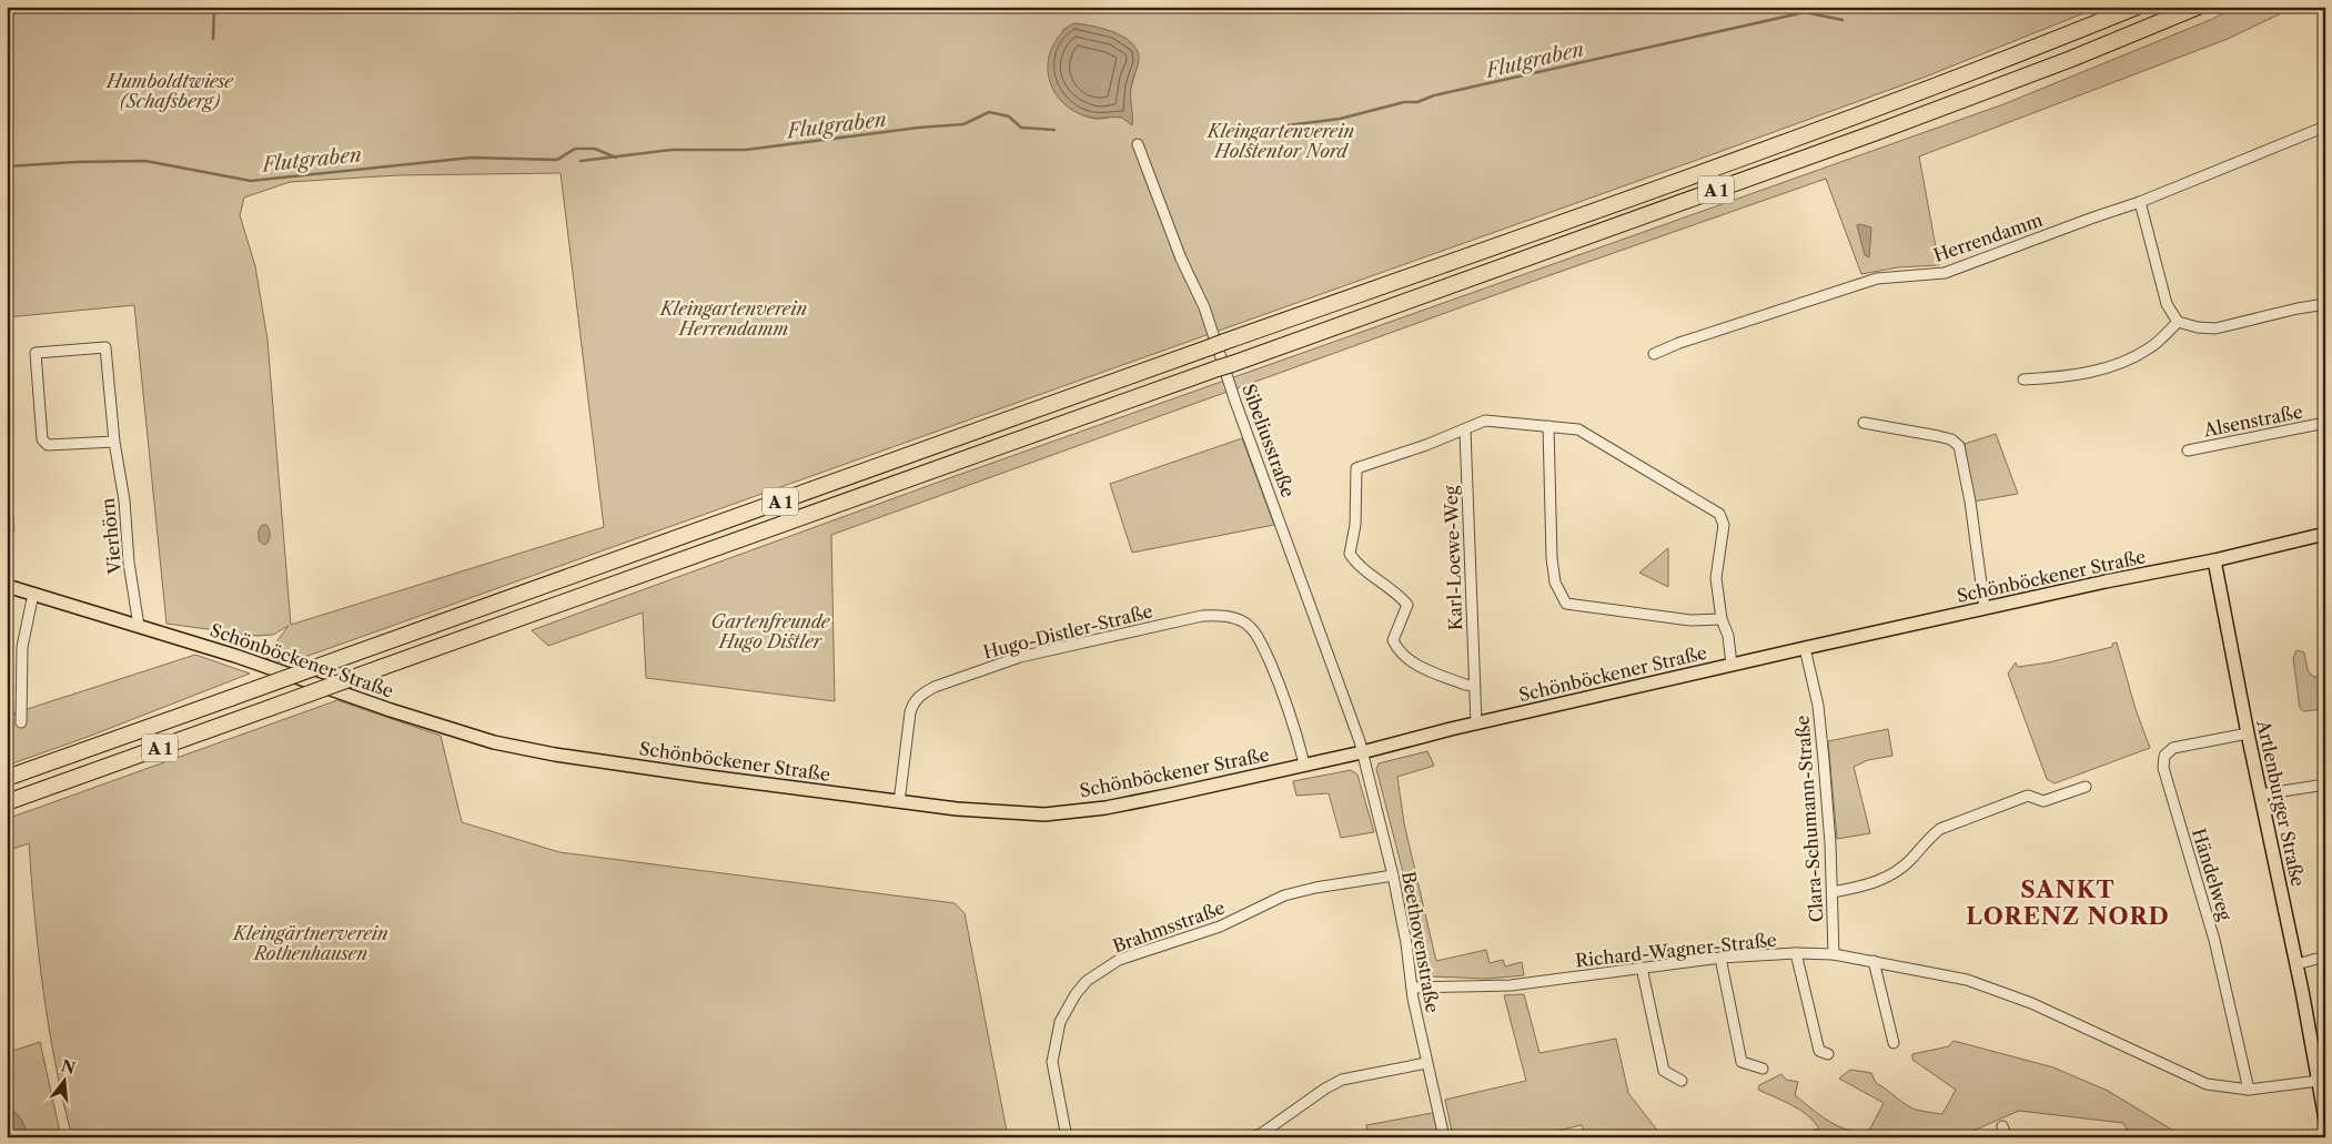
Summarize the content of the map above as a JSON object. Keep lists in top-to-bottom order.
{
  "streets": {
    "highway": ["A 1"],
    "main road": ["Schönböckener Straße", "Artlenburger Straße"],
    "street": [
      "Herrendamm",
      "Alsenstraße",
      "Sibeliusstraße",
      "Vierhörn",
      "Karl-Loewe-Weg",
      "Hugo-Distler-Straße",
      "Clara-Schumann-Straße",
      "Händelweg",
      "Brahmsstraße",
      "Beethovenstraße",
      "Richard-Wagner-Straße"
    ]
  },
  "crossings": [
    ["Sibeliusstraße", "Schönböckener Straße"],
    ["Sibeliusstraße", "Beethovenstraße"],
    ["Vierhörn", "Schönböckener Straße"],
    ["Karl-Loewe-Weg", "Schönböckener Straße"],
    ["Schönböckener Straße", "Hugo-Distler-Straße"],
    ["Schönböckener Straße", "Artlenburger Straße"],
    ["Schönböckener Straße", "Clara-Schumann-Straße"],
    ["Schönböckener Straße", "Beethovenstraße"],
    ["Artlenburger Straße", "Händelweg"],
    ["Artlenburger Straße", "Richard-Wagner-Straße"],
    ["Clara-Schumann-Straße", "Richard-Wagner-Straße"],
    ["Händelweg", "Richard-Wagner-Straße"],
    ["Brahmsstraße", "Beethovenstraße"],
    ["Beethovenstraße", "Richard-Wagner-Straße"]
  ],
  "districts": ["SANKT LORENZ NORD"],
  "water": ["Flutgraben"],
  "parks": [
    "Humboldtwiese (Schafsberg)",
    "Kleingartenverein Holstentor Nord",
    "Kleingartenverein Herrendamm",
    "Gartenfreunde Hugo Distler",
    "Kleingärtnerverein Rothenhausen"
  ],
  "north": "top"
}
